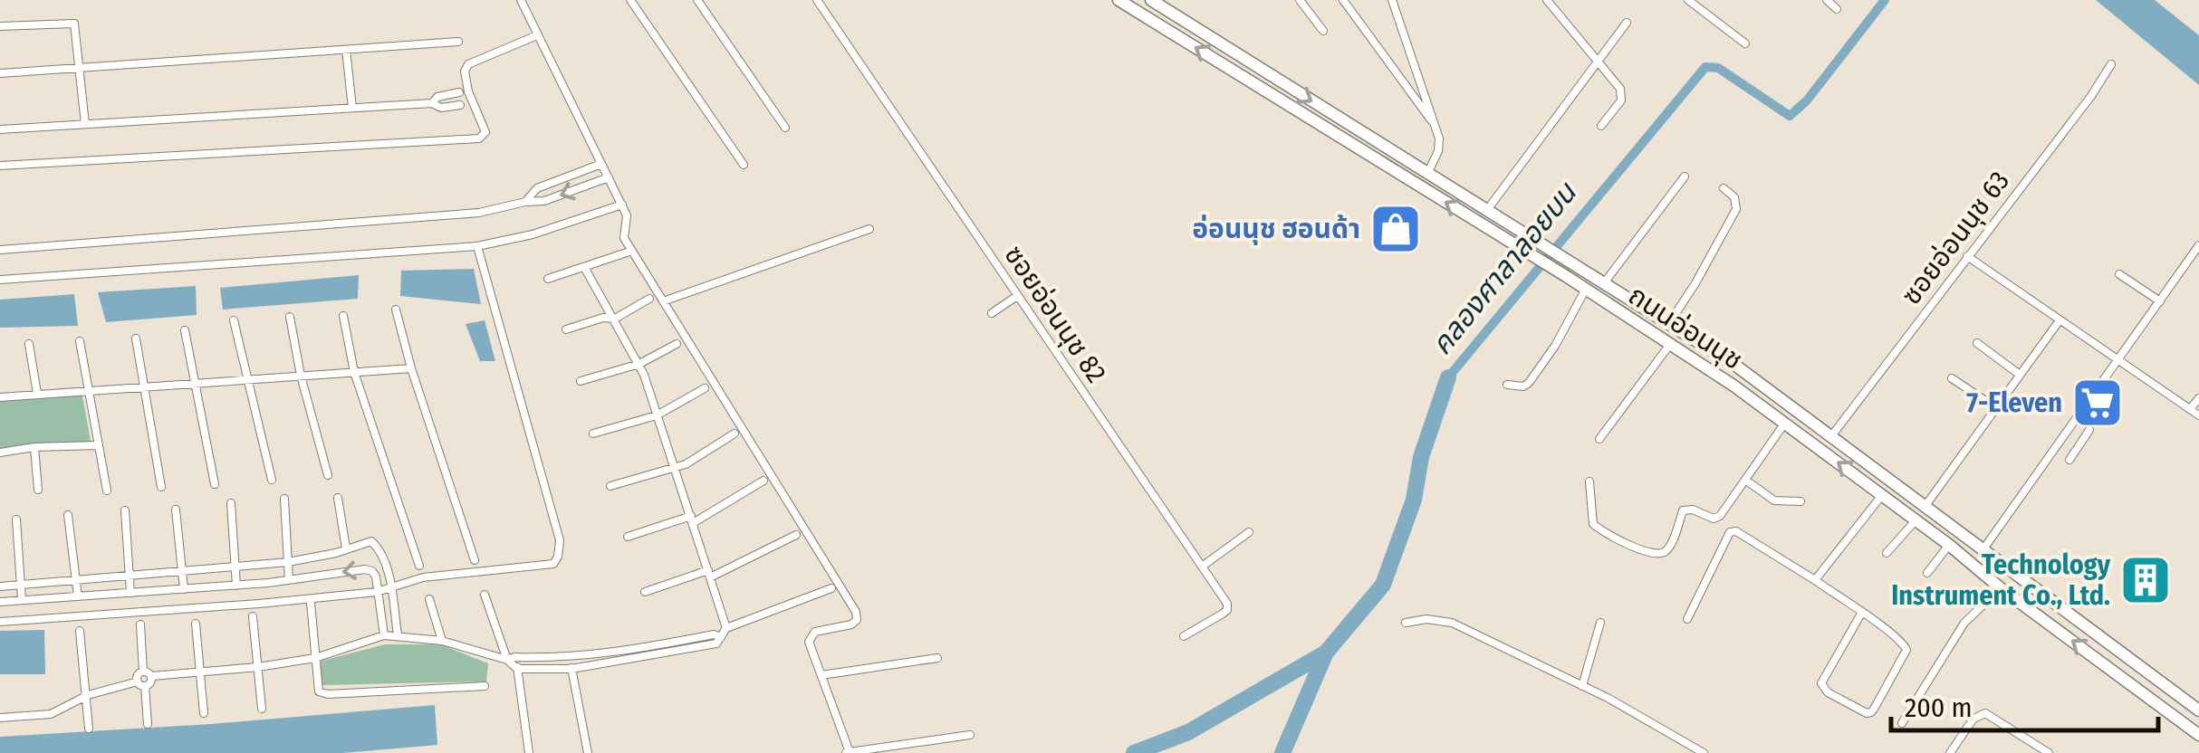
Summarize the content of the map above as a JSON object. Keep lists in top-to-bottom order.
{
  "streets": {
    "main road": ["ถนนอ่อนนุช"],
    "street": ["ซอยอ่อนนุช 63", "ซอยอ่อนนุช 82"]
  },
  "crossings": [
    ["ซอยอ่อนนุช 63", "ถนนอ่อนนุช"]
  ],
  "water": ["คลองศาลาลอยบน"],
  "places": {
    "shop": ["อ่อนนุช ฮอนด้า"],
    "supermarket": ["7-Eleven"],
    "building": ["Technology Instrument Co., Ltd."]
  },
  "scale_bar": "200 m"
}
